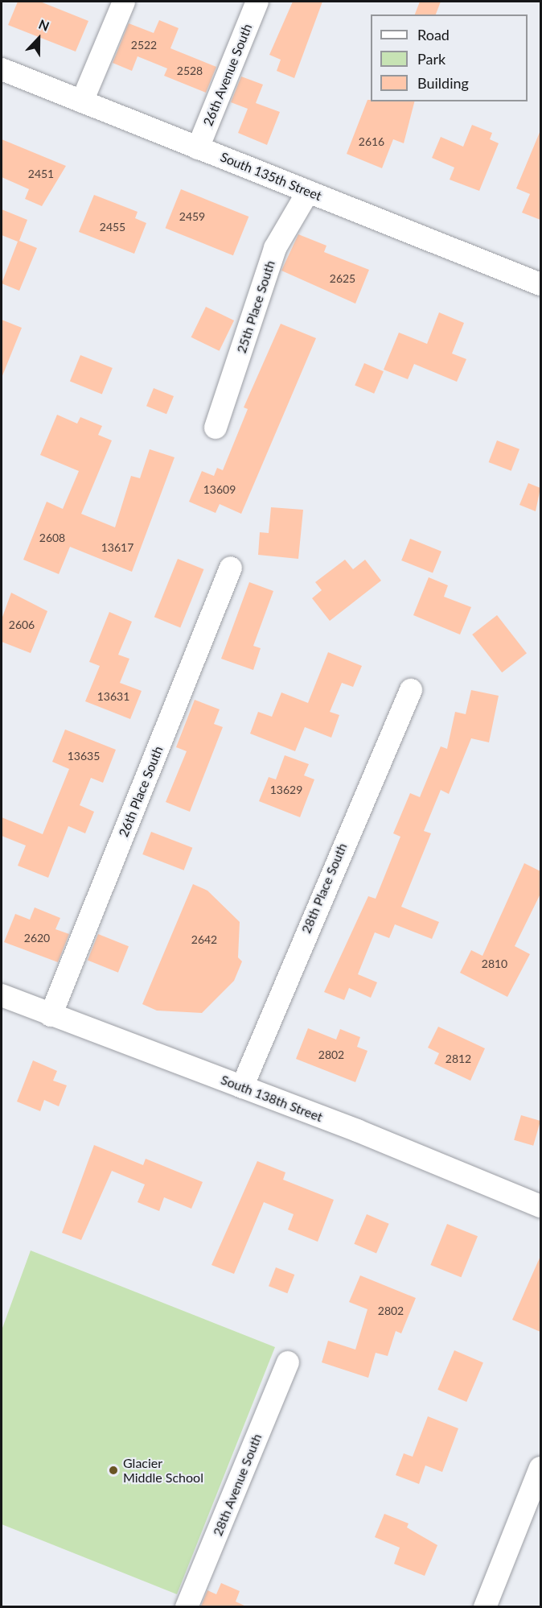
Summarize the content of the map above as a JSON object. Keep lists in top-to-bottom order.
{
  "streets": {
    "street": [
      "26th Avenue South",
      "South 135th Street",
      "25th Place South",
      "26th Place South",
      "28th Place South",
      "South 138th Street",
      "28th Avenue South"
    ]
  },
  "crossings": [
    ["26th Avenue South", "South 135th Street"],
    ["South 135th Street", "25th Place South"],
    ["26th Place South", "South 138th Street"],
    ["28th Place South", "South 138th Street"]
  ],
  "places": ["Glacier Middle School"],
  "house_numbers": [
    "2522",
    "2528",
    "2616",
    "2451",
    "2459",
    "2455",
    "2625",
    "13609",
    "2608",
    "13617",
    "2606",
    "13631",
    "13635",
    "13629",
    "2620",
    "2642",
    "2810",
    "2802",
    "2812",
    "2802"
  ],
  "legend": ["Road", "Park", "Building"],
  "north": "top"
}
